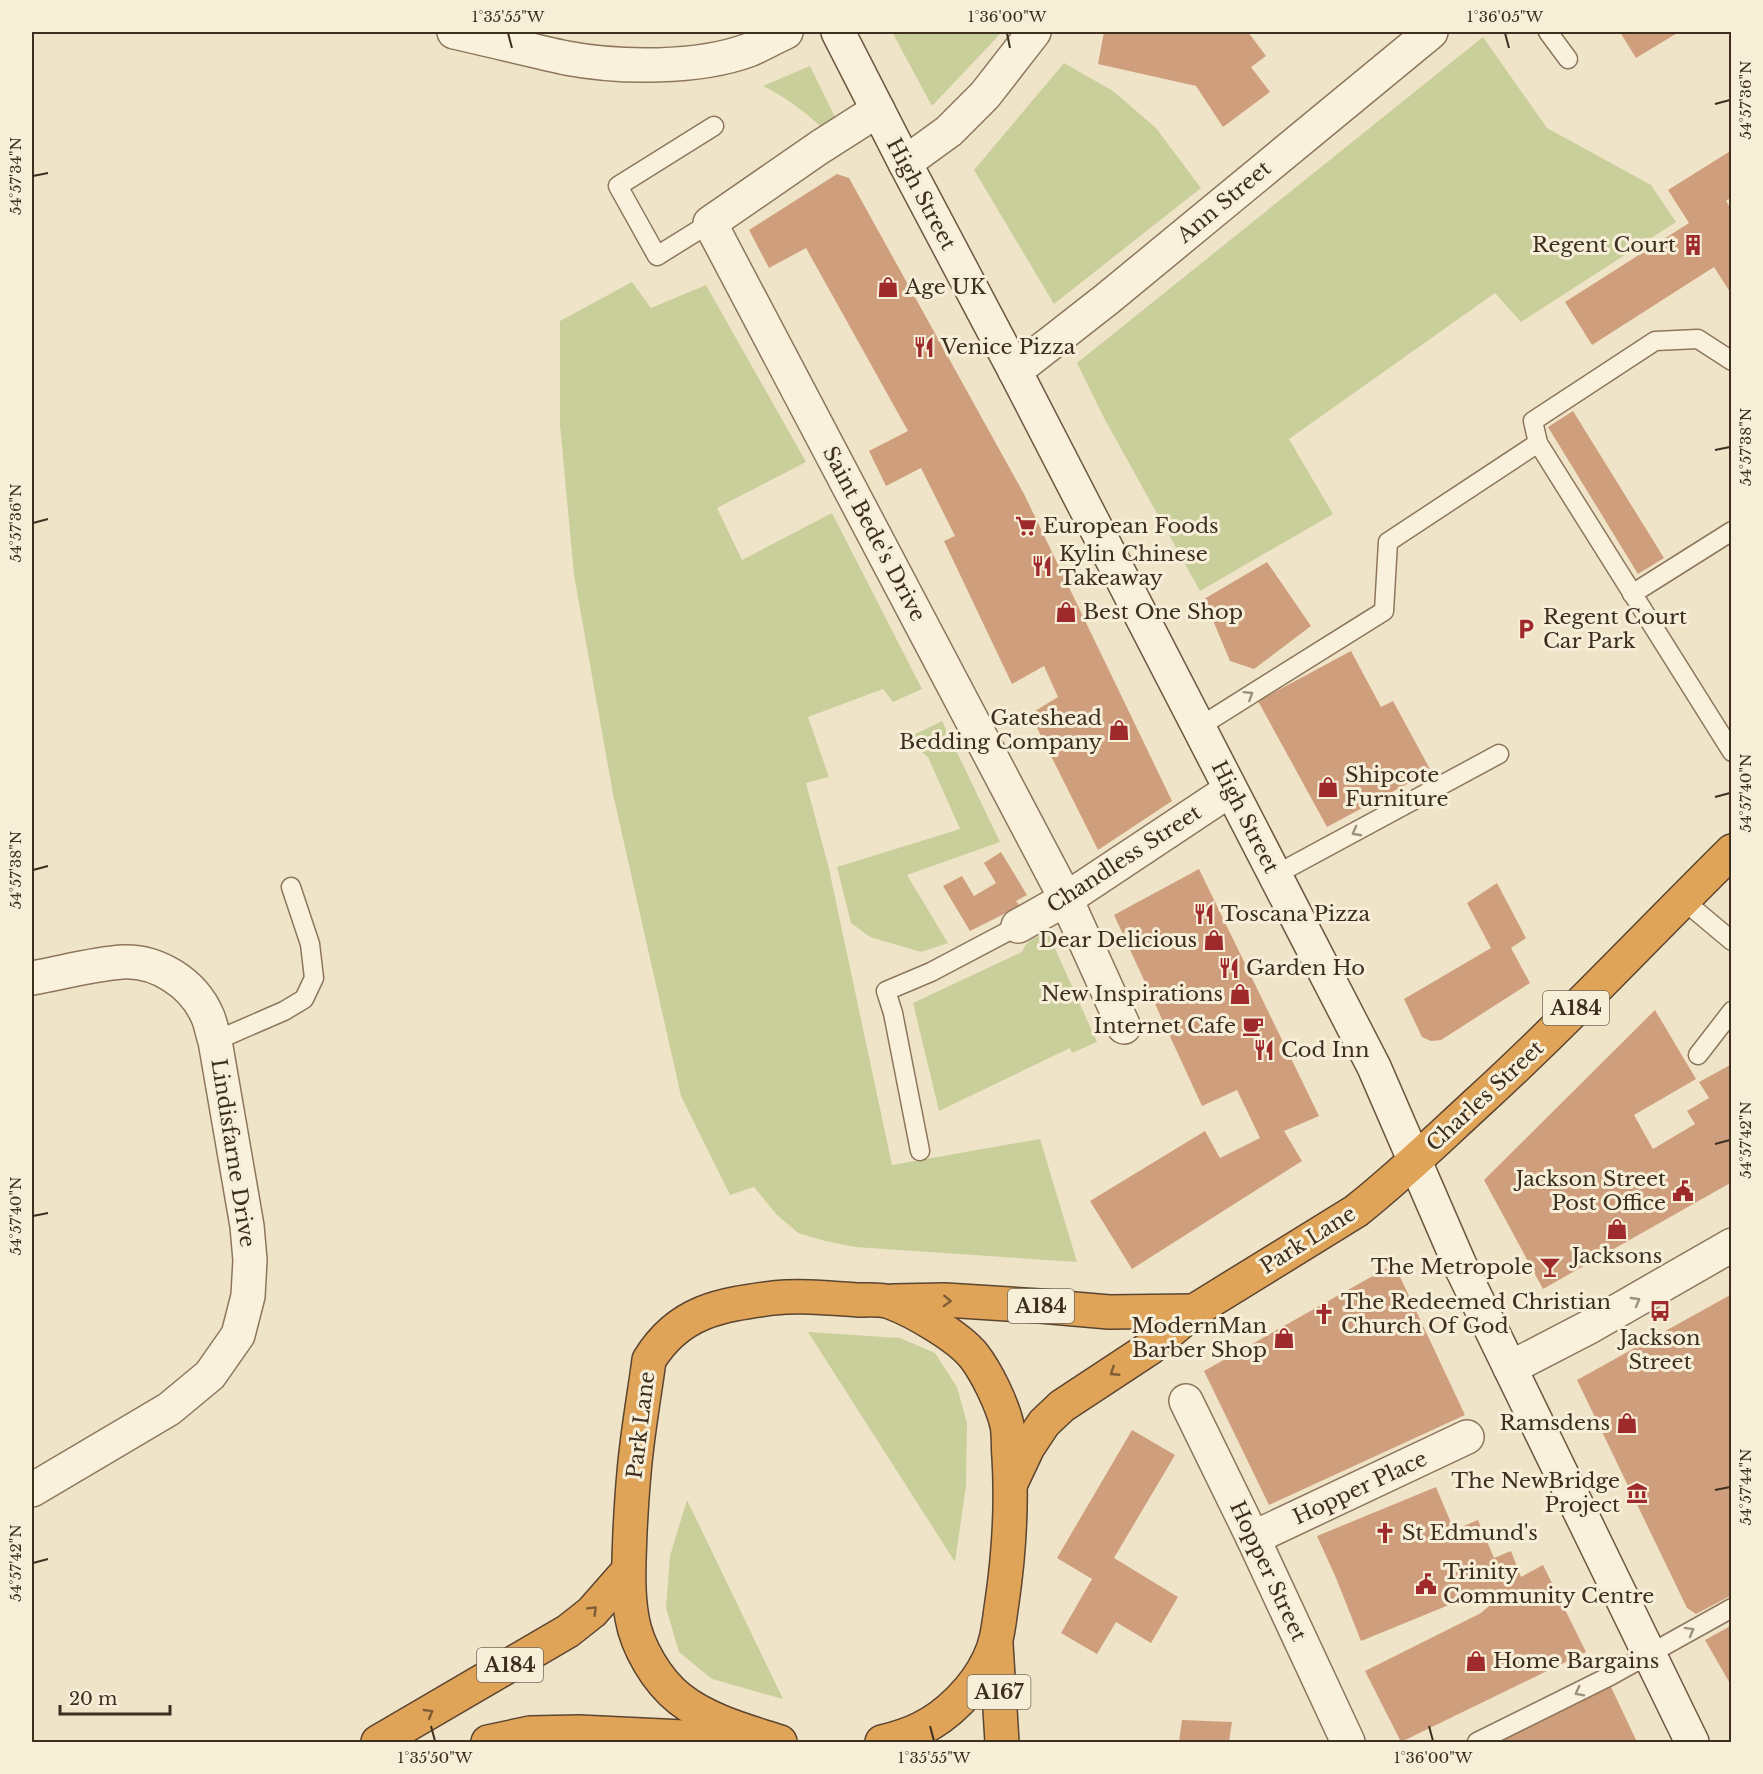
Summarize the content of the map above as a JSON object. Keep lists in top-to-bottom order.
{
  "streets": {
    "highway": [
      "A184",
      "Charles Street",
      "Park Lane",
      "A167"
    ],
    "street": [
      "High Street",
      "Ann Street",
      "Saint Bede's Drive",
      "Chandless Street",
      "Lindisfarne Drive",
      "Hopper Place",
      "Hopper Street"
    ]
  },
  "crossings": [
    ["High Street", "Ann Street"],
    ["High Street", "Chandless Street"],
    ["High Street", "Charles Street"],
    ["High Street", "Park Lane"],
    ["Saint Bede's Drive", "Chandless Street"],
    ["A184", "Park Lane"],
    ["Charles Street", "Park Lane"],
    ["Park Lane", "A167"],
    ["Hopper Place", "Hopper Street"]
  ],
  "places": {
    "building": ["Regent Court"],
    "shop": [
      "Age UK",
      "Best One Shop",
      "Gateshead Bedding Company",
      "Shipcote Furniture",
      "Dear Delicious",
      "New Inspirations",
      "Jacksons",
      "ModernMan Barber Shop",
      "Ramsdens",
      "Home Bargains"
    ],
    "restaurant": [
      "Venice Pizza",
      "Kylin Chinese Takeaway",
      "Toscana Pizza",
      "Garden Ho",
      "Cod Inn"
    ],
    "supermarket": ["European Foods"],
    "parking": ["Regent Court Car Park"],
    "cafe": ["Internet Cafe"],
    "public building": ["Jackson Street Post Office", "Trinity Community Centre"],
    "bar": ["The Metropole"],
    "bus stop": ["Jackson Street"],
    "church": ["The Redeemed Christian Church Of God", "St Edmund's"],
    "museum": ["The NewBridge Project"]
  },
  "scale_bar": "20 m",
  "coordinates": [
    "1°35'55\"W",
    "1°36'00\"W",
    "1°36'05\"W",
    "54°57'36\"N",
    "54°57'34\"N",
    "54°57'38\"N",
    "54°57'40\"N",
    "54°57'42\"N",
    "54°57'44\"N",
    "1°35'50\"W"
  ]
}
